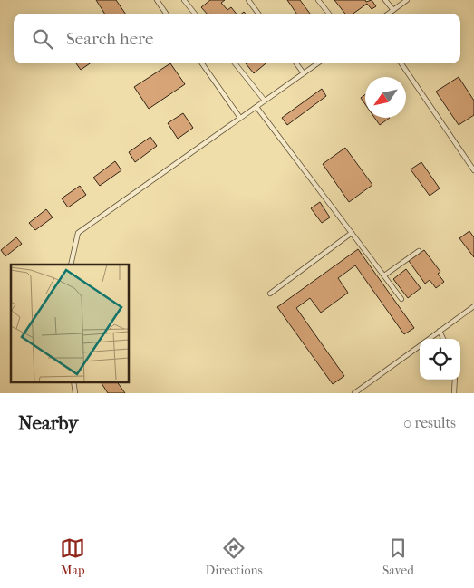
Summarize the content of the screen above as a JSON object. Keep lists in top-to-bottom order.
{
  "north": "bottom left",
  "page": {
    "search": "Search here",
    "heading": ["Nearby", "0 results"],
    "nav": ["Map", "Directions", "Saved"]
  }
}
